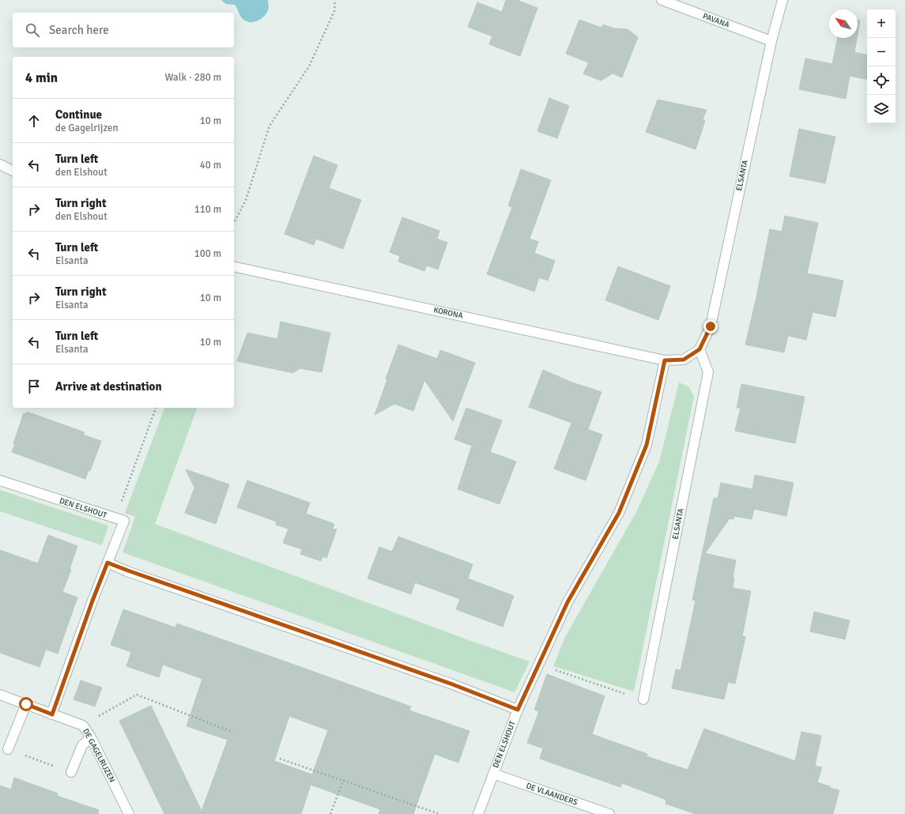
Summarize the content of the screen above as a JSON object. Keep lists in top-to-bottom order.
{
  "streets": {
    "street": [
      "PAVANA",
      "ELSANTA",
      "KORONA",
      "DEN ELSHOUT",
      "DE GAGELRIJZEN",
      "DE VLAANDERS"
    ]
  },
  "crossings": [
    ["PAVANA", "ELSANTA"],
    ["DEN ELSHOUT", "DE GAGELRIJZEN"],
    ["DEN ELSHOUT", "DE VLAANDERS"]
  ],
  "north": "top left",
  "page": {
    "map_buttons": ["+", "−"],
    "search": "Search here",
    "heading": ["4 min", "Walk · 280 m"],
    "list": [
      ["Continue", "de Gagelrijzen", "10 m"],
      ["Turn left", "den Elshout", "40 m"],
      ["Turn right", "den Elshout", "110 m"],
      ["Turn left", "Elsanta", "100 m"],
      ["Turn right", "Elsanta", "10 m"],
      ["Turn left", "Elsanta", "10 m"],
      "Arrive at destination"
    ]
  }
}
